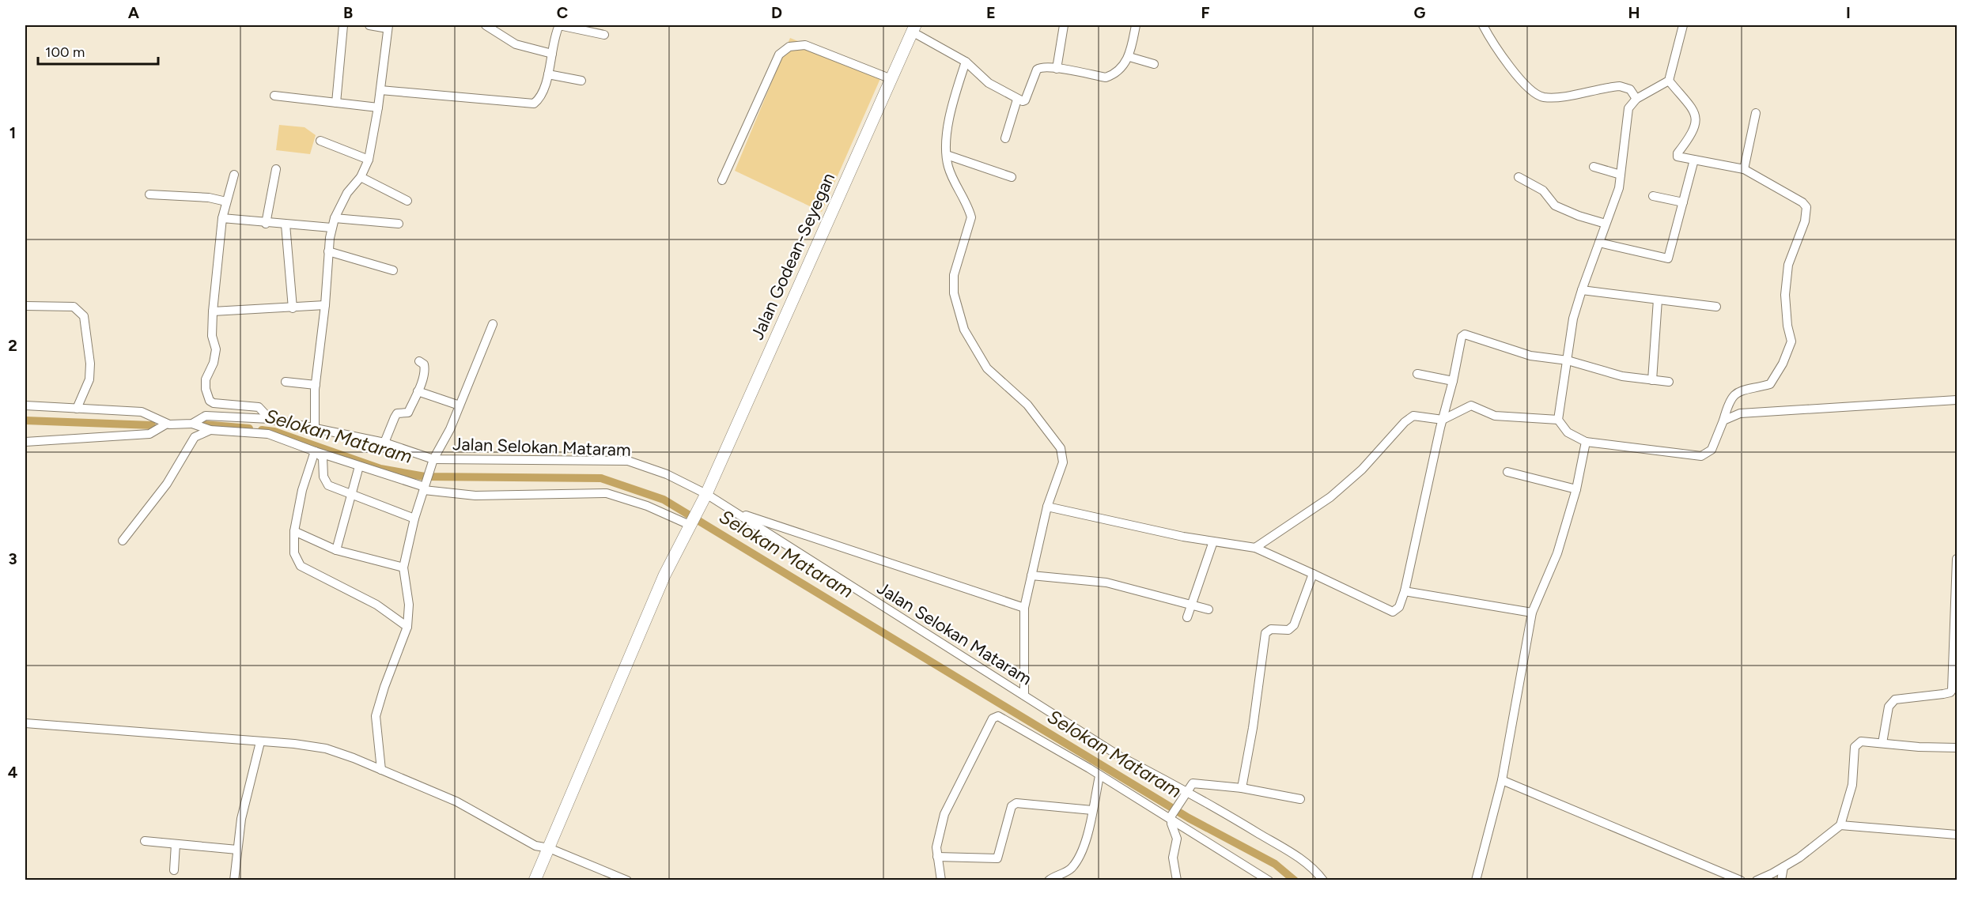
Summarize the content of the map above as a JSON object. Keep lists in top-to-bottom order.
{
  "streets": {
    "main road": ["Jalan Godean-Seyegan"],
    "street": ["Jalan Selokan Mataram"]
  },
  "crossings": [
    ["Jalan Godean-Seyegan", "Jalan Selokan Mataram"]
  ],
  "water": ["Selokan Mataram"],
  "scale_bar": "100 m",
  "grid": {
    "columns": [
      "A",
      "B",
      "C",
      "D",
      "E",
      "F",
      "G",
      "H",
      "I"
    ],
    "rows": [
      "1",
      "2",
      "3",
      "4"
    ]
  }
}
